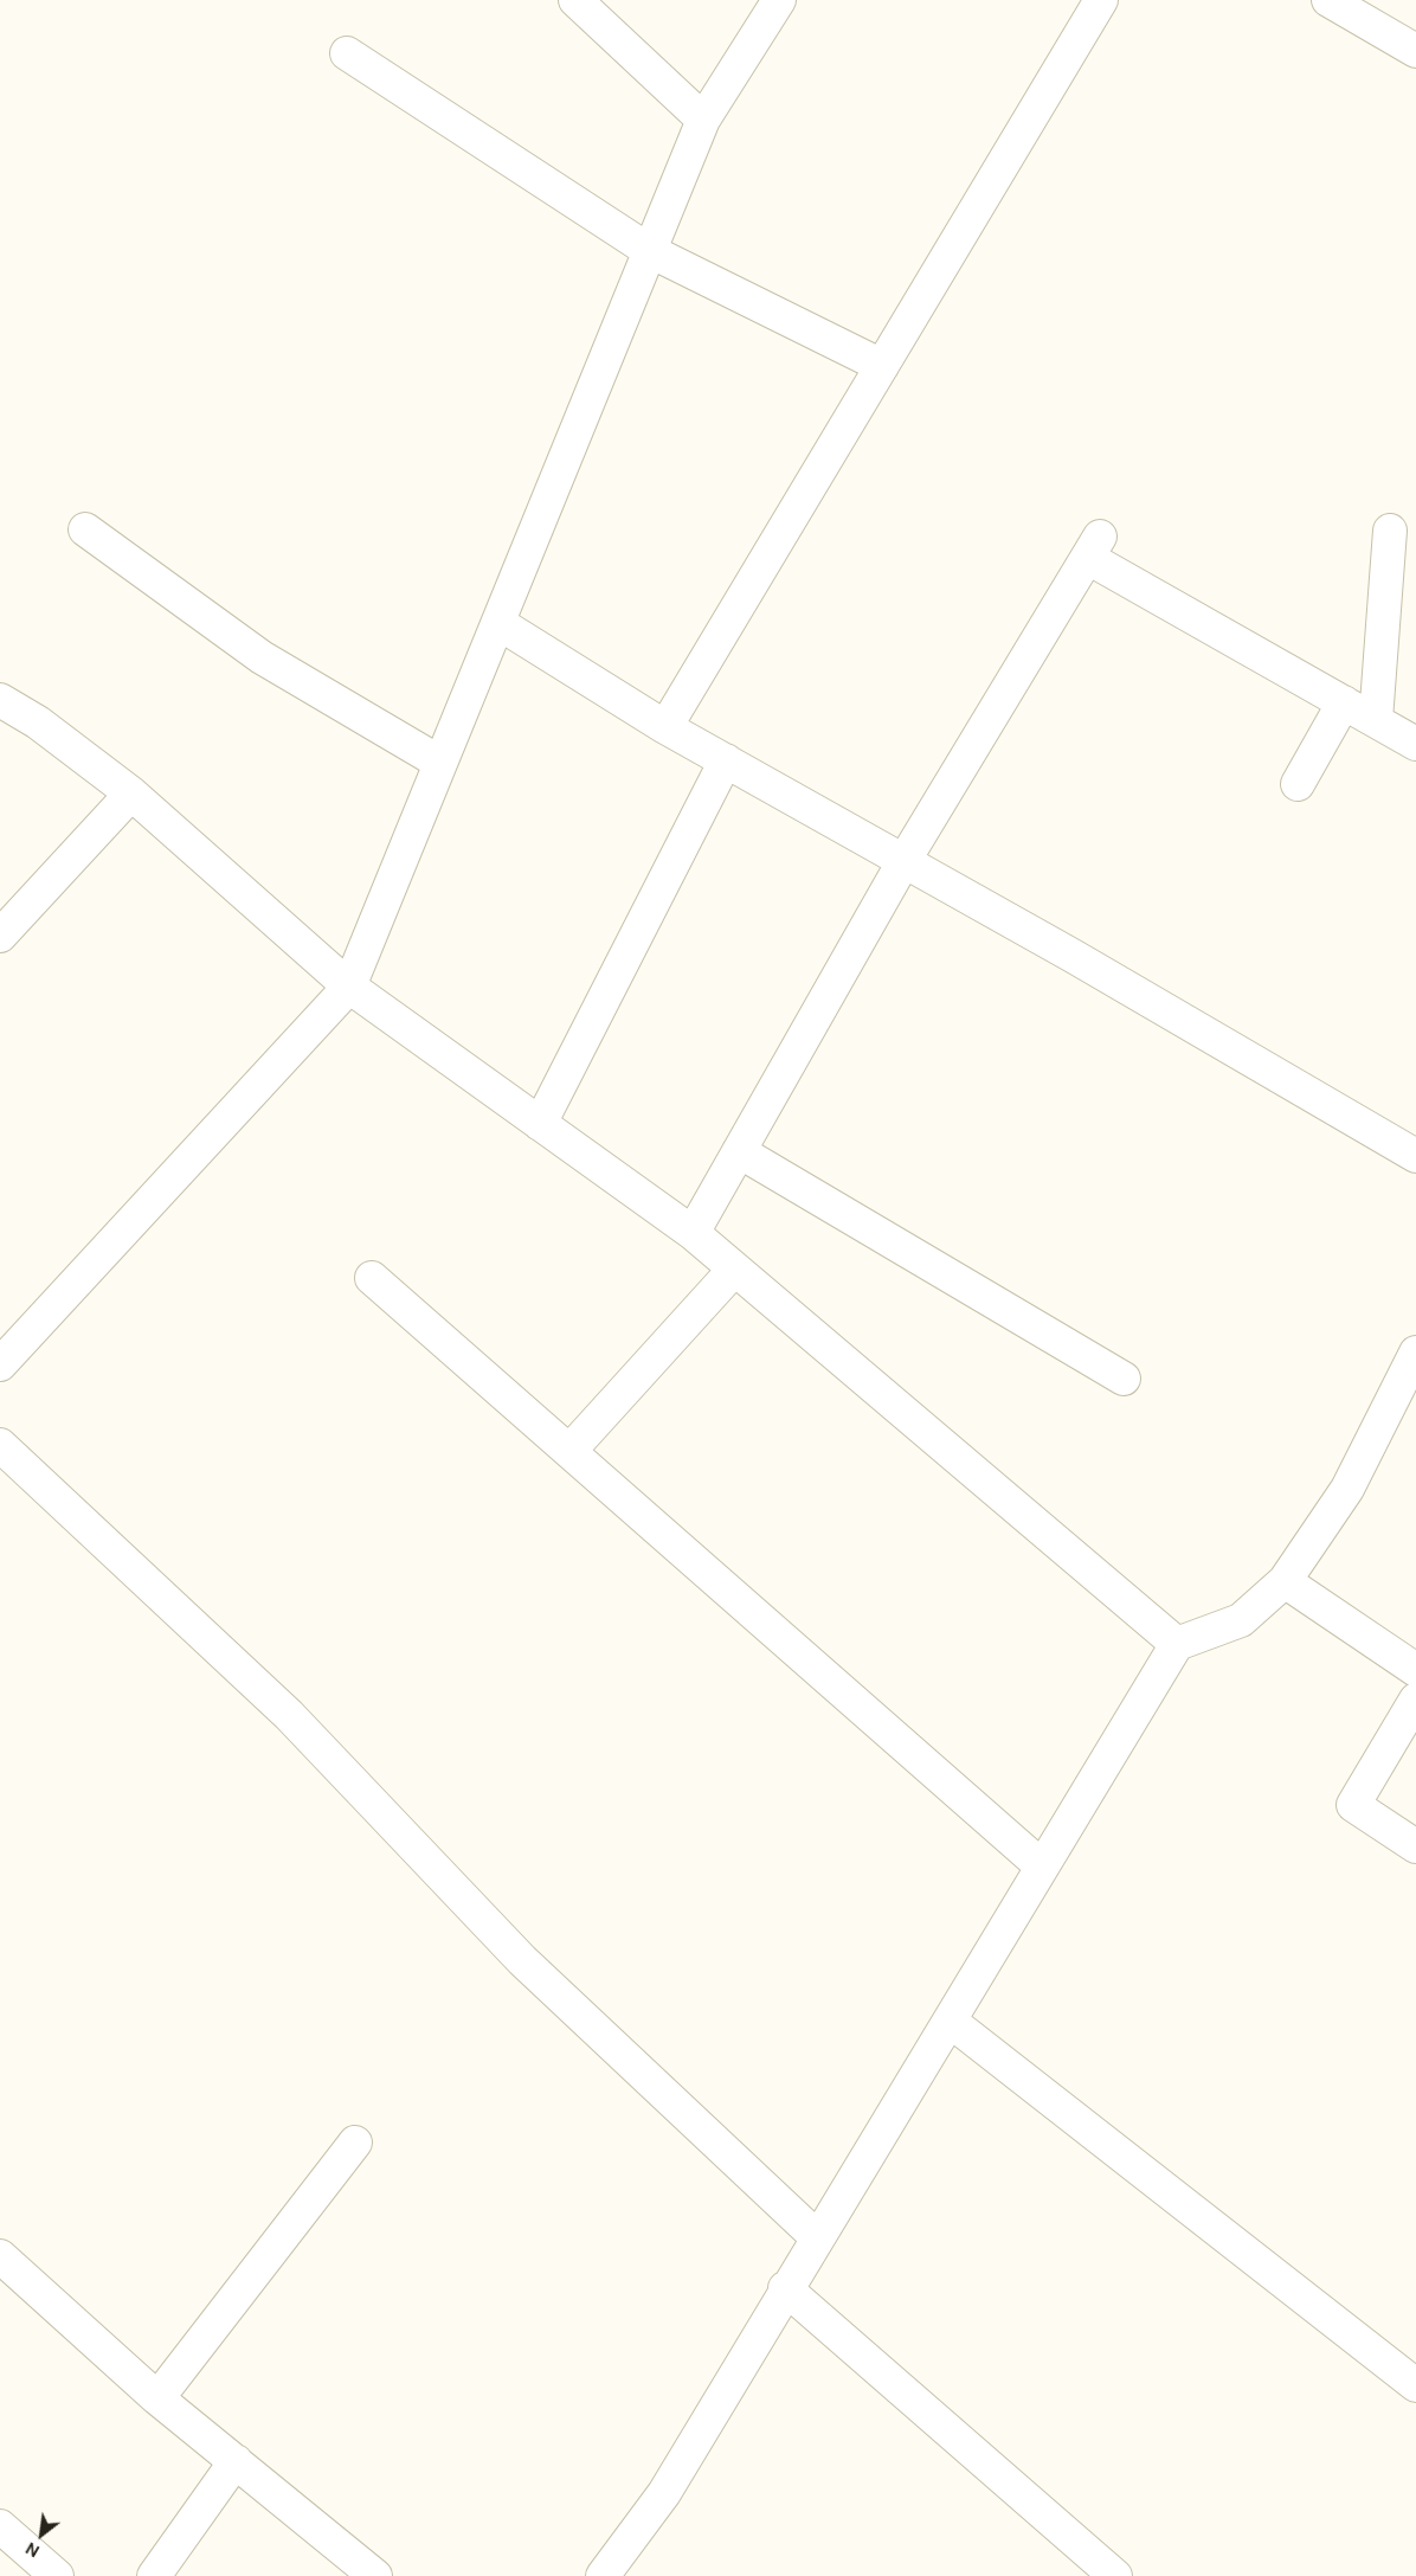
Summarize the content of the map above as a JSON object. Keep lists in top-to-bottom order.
{
  "north": "bottom left"
}
